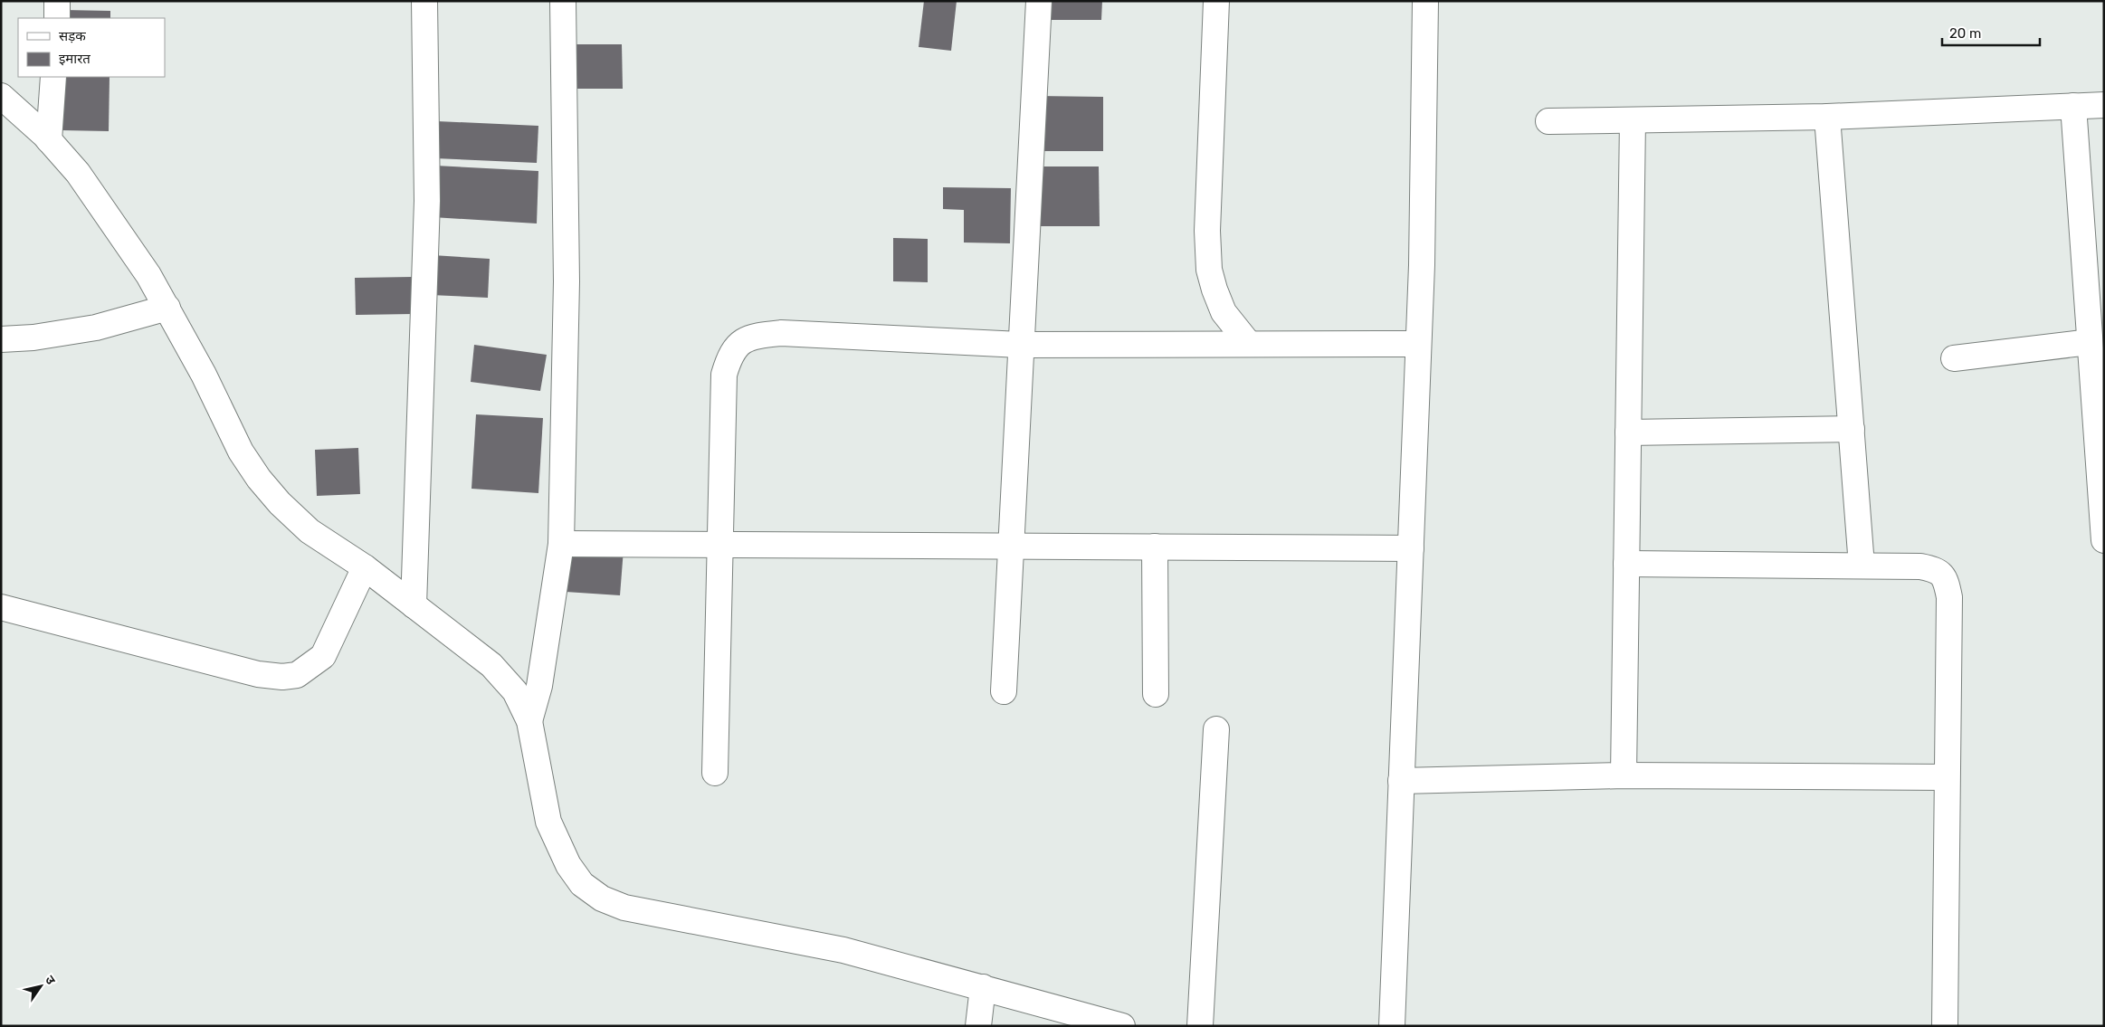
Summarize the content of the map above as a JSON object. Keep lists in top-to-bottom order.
{
  "legend": ["सड़क", "इमारत"],
  "scale_bar": "20 m",
  "north": "top right"
}
